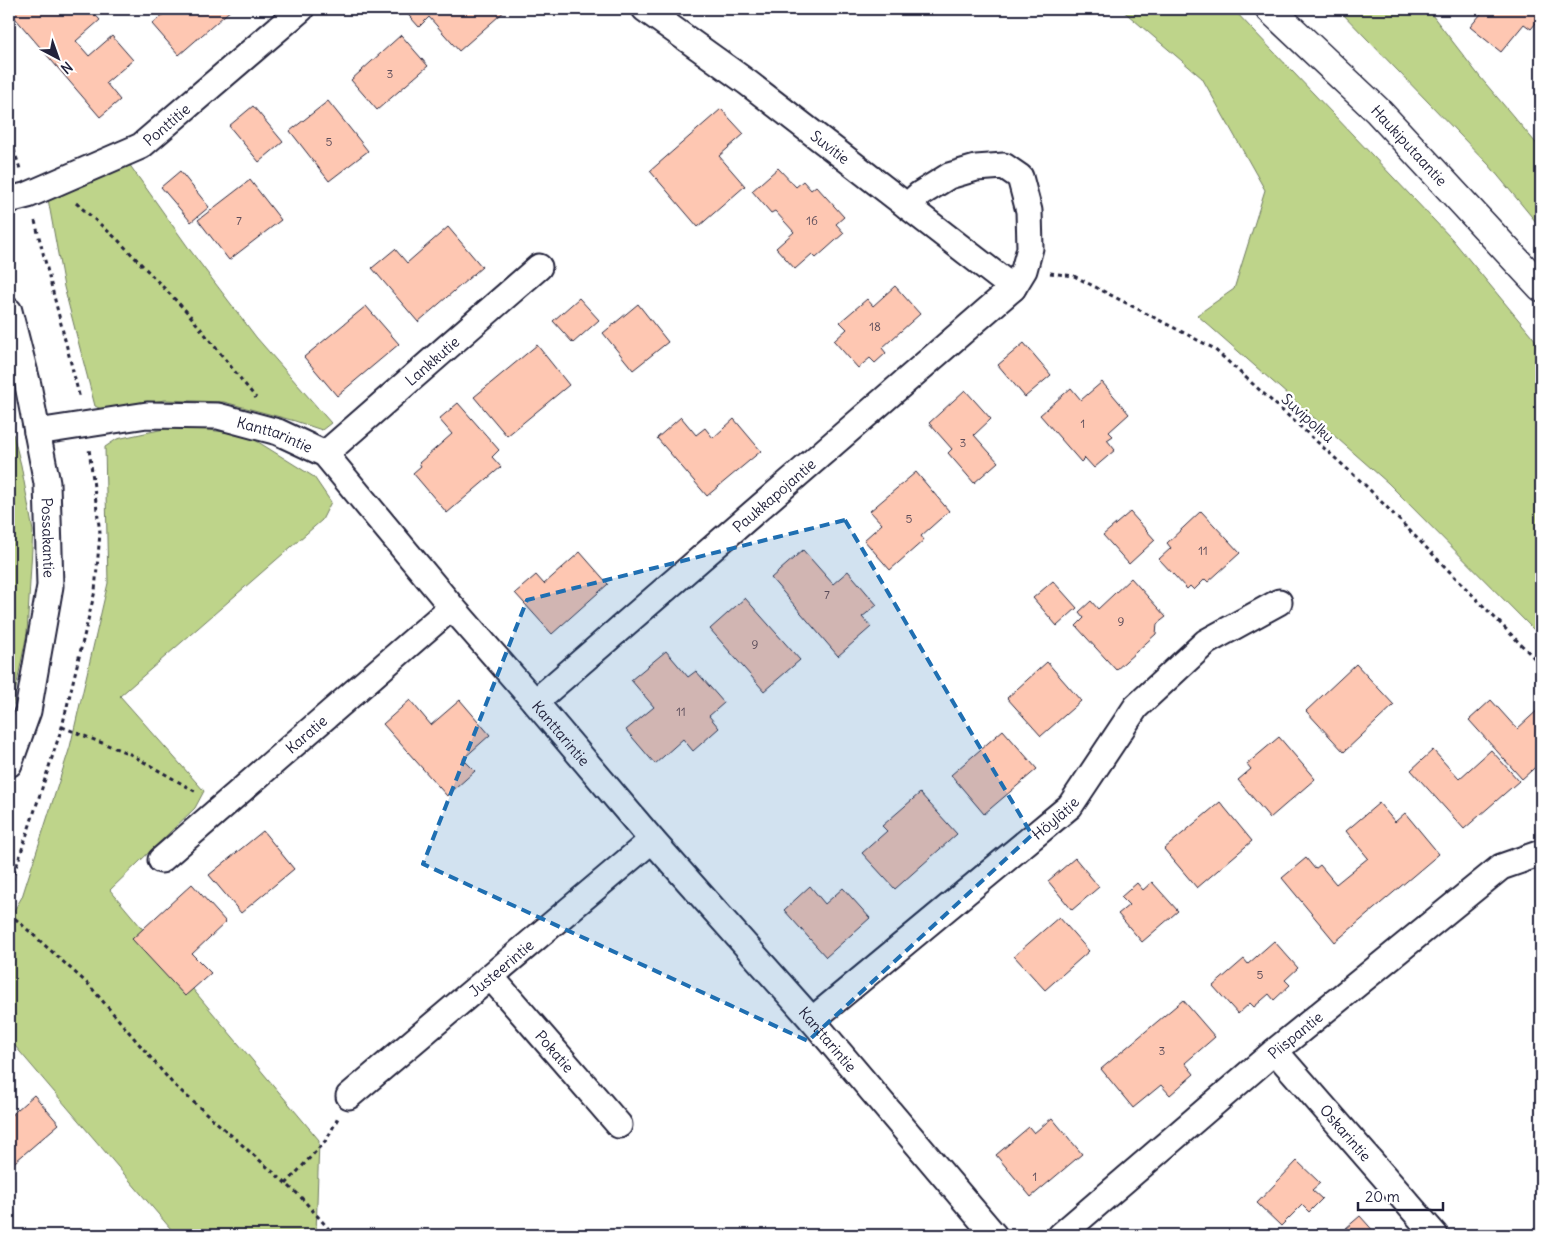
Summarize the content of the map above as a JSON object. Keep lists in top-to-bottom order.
{
  "streets": {
    "main road": ["Haukiputaantie"],
    "street": [
      "Ponttitie",
      "Suvitie",
      "Lankkutie",
      "Kanttarintie",
      "Paukkapojantie",
      "Possakantie",
      "Karatie",
      "Höylätie",
      "Justeerintie",
      "Piispantie",
      "Pokatie",
      "Oskarintie"
    ],
    "path": ["Suvipolku"]
  },
  "crossings": [
    ["Suvitie", "Suvipolku"],
    ["Suvitie", "Paukkapojantie"],
    ["Lankkutie", "Kanttarintie"],
    ["Suvipolku", "Paukkapojantie"],
    ["Kanttarintie", "Paukkapojantie"],
    ["Kanttarintie", "Possakantie"],
    ["Kanttarintie", "Karatie"],
    ["Kanttarintie", "Höylätie"],
    ["Kanttarintie", "Justeerintie"],
    ["Justeerintie", "Pokatie"],
    ["Piispantie", "Oskarintie"]
  ],
  "house_numbers": [
    "3",
    "5",
    "7",
    "16",
    "18",
    "1",
    "3",
    "5",
    "11",
    "7",
    "9",
    "9",
    "11",
    "5",
    "3",
    "1"
  ],
  "scale_bar": "20 m",
  "north": "bottom right"
}
